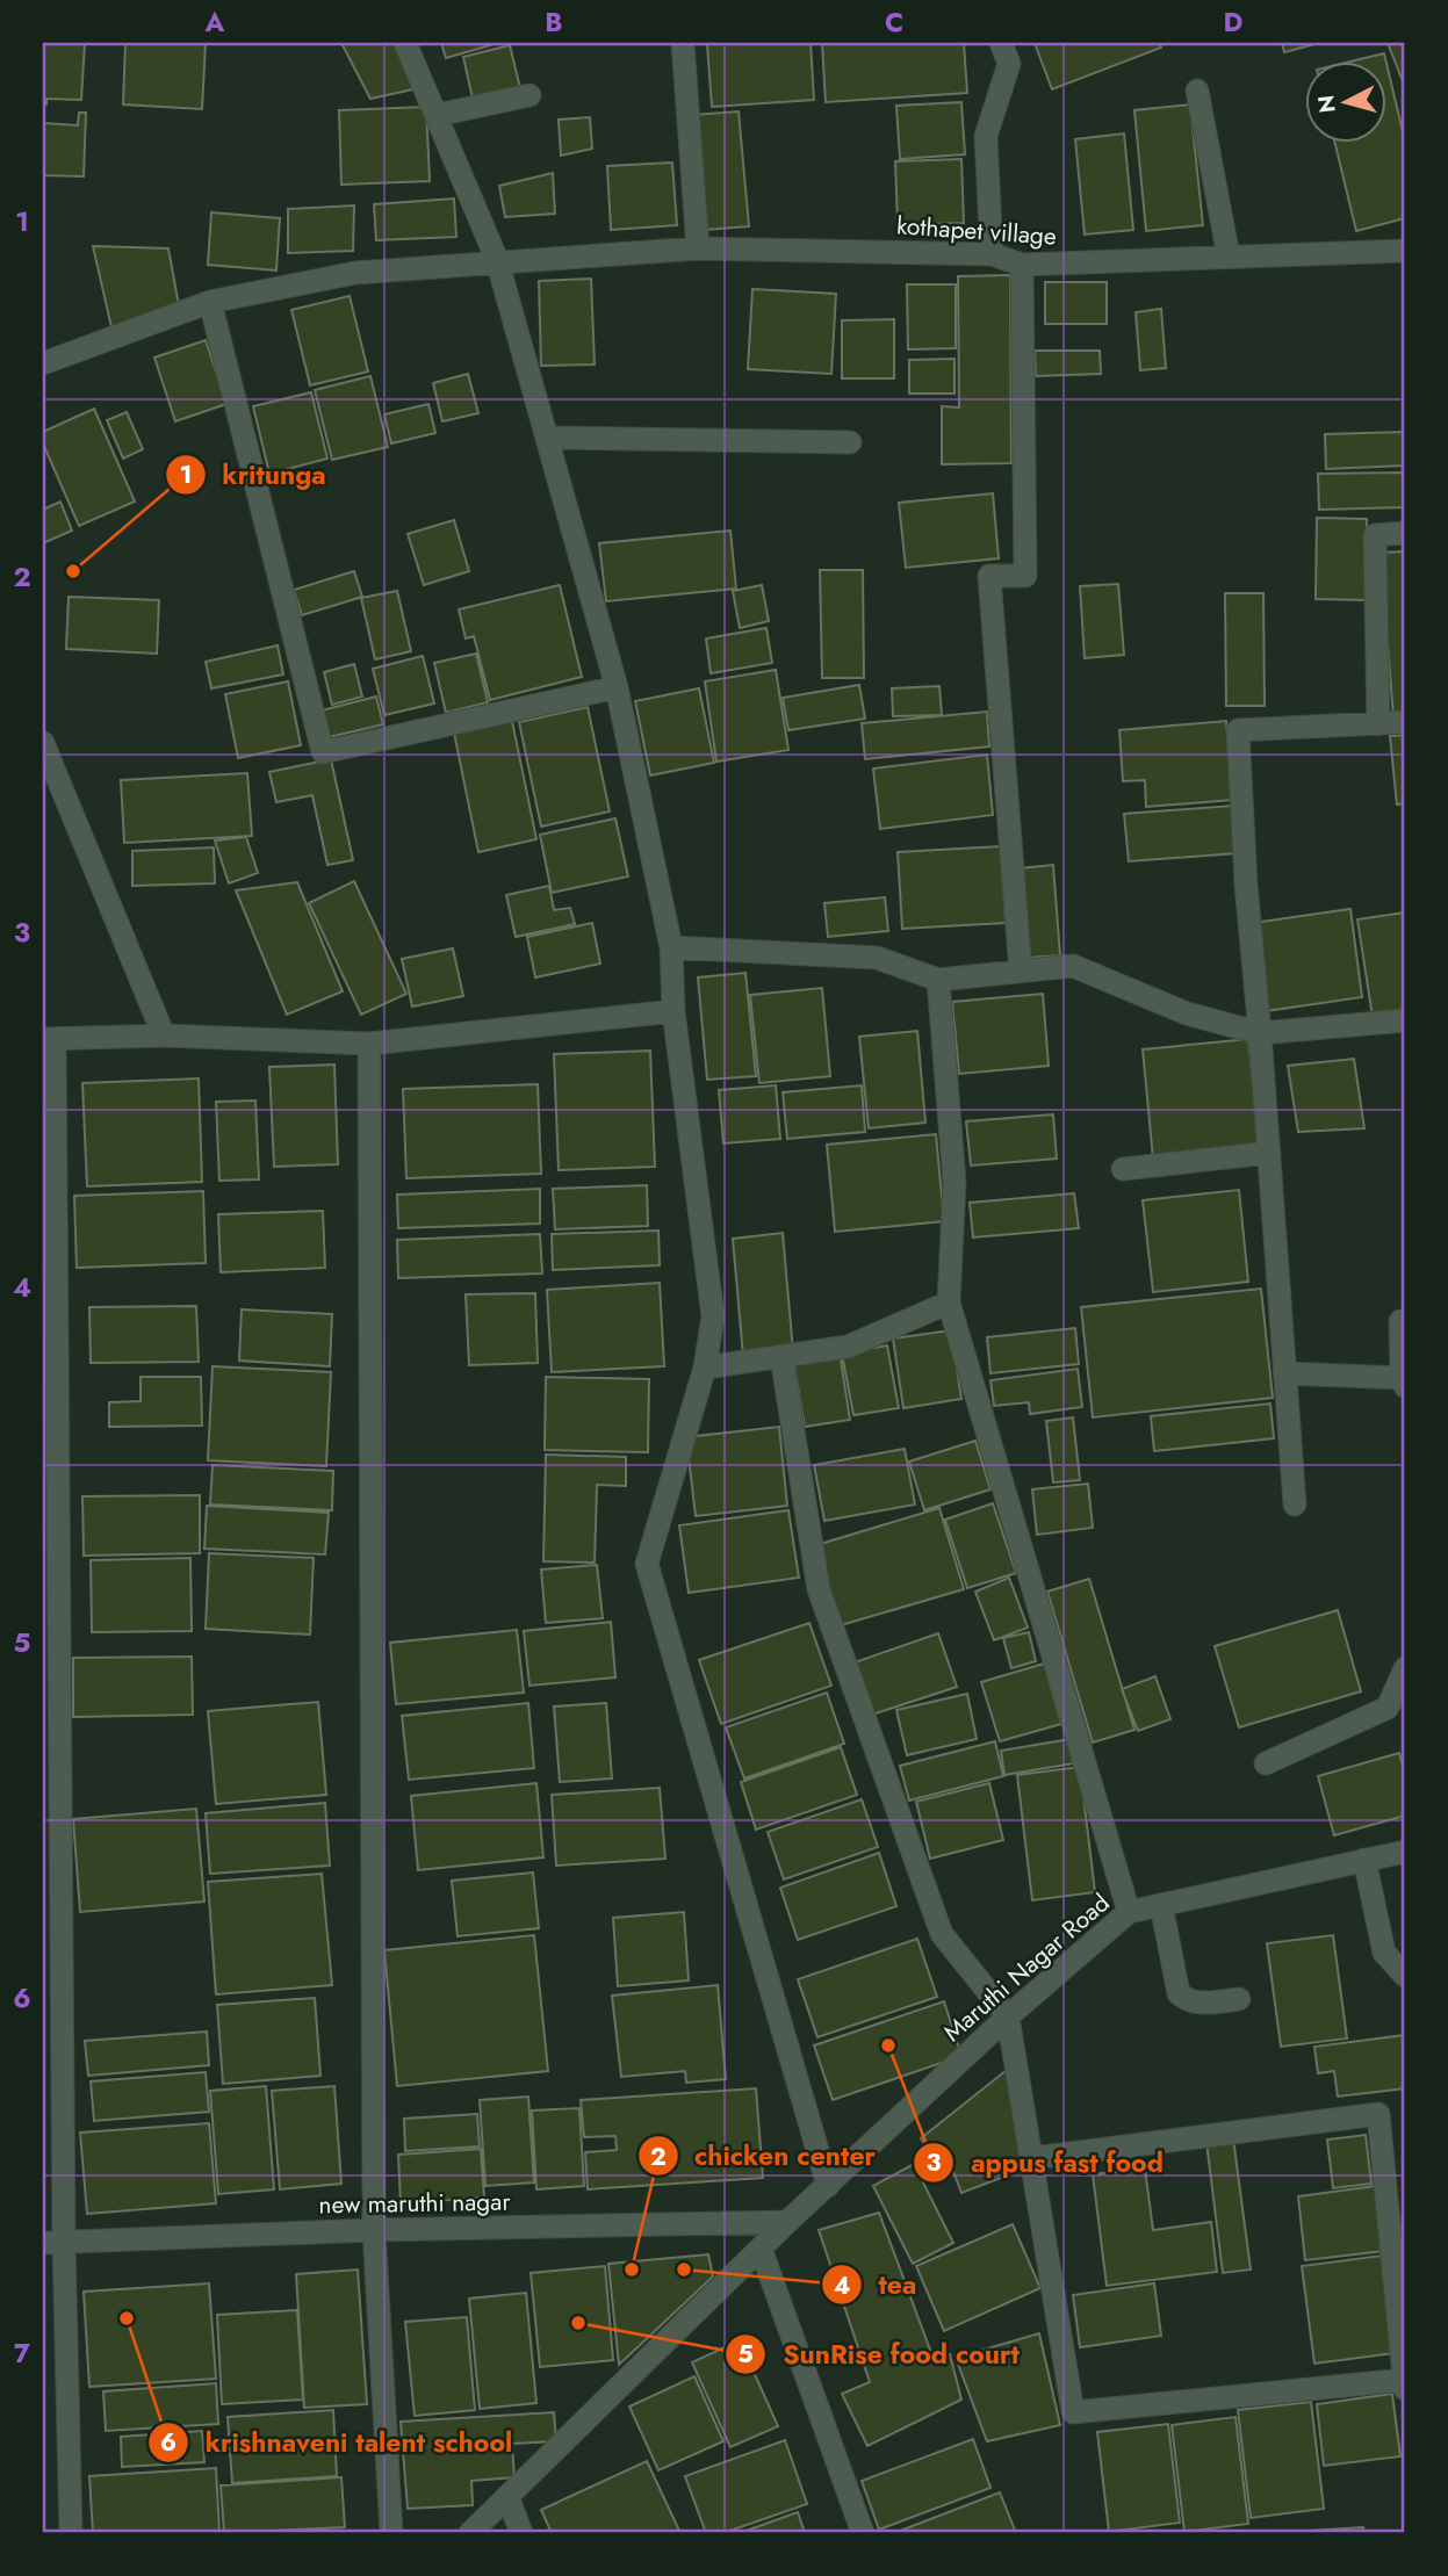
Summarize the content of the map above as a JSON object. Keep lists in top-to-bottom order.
{
  "streets": {
    "street": ["kothapet village", "Maruthi Nagar Road", "new maruthi nagar"]
  },
  "crossings": [
    ["Maruthi Nagar Road", "new maruthi nagar"]
  ],
  "places": [
    "kritunga",
    "appus fast food",
    "chicken center",
    "tea",
    "krishnaveni talent school",
    "SunRise food court"
  ],
  "north": "left",
  "grid": {
    "columns": [
      "A",
      "B",
      "C",
      "D"
    ],
    "rows": [
      "1",
      "2",
      "3",
      "4",
      "5",
      "6",
      "7"
    ]
  }
}
